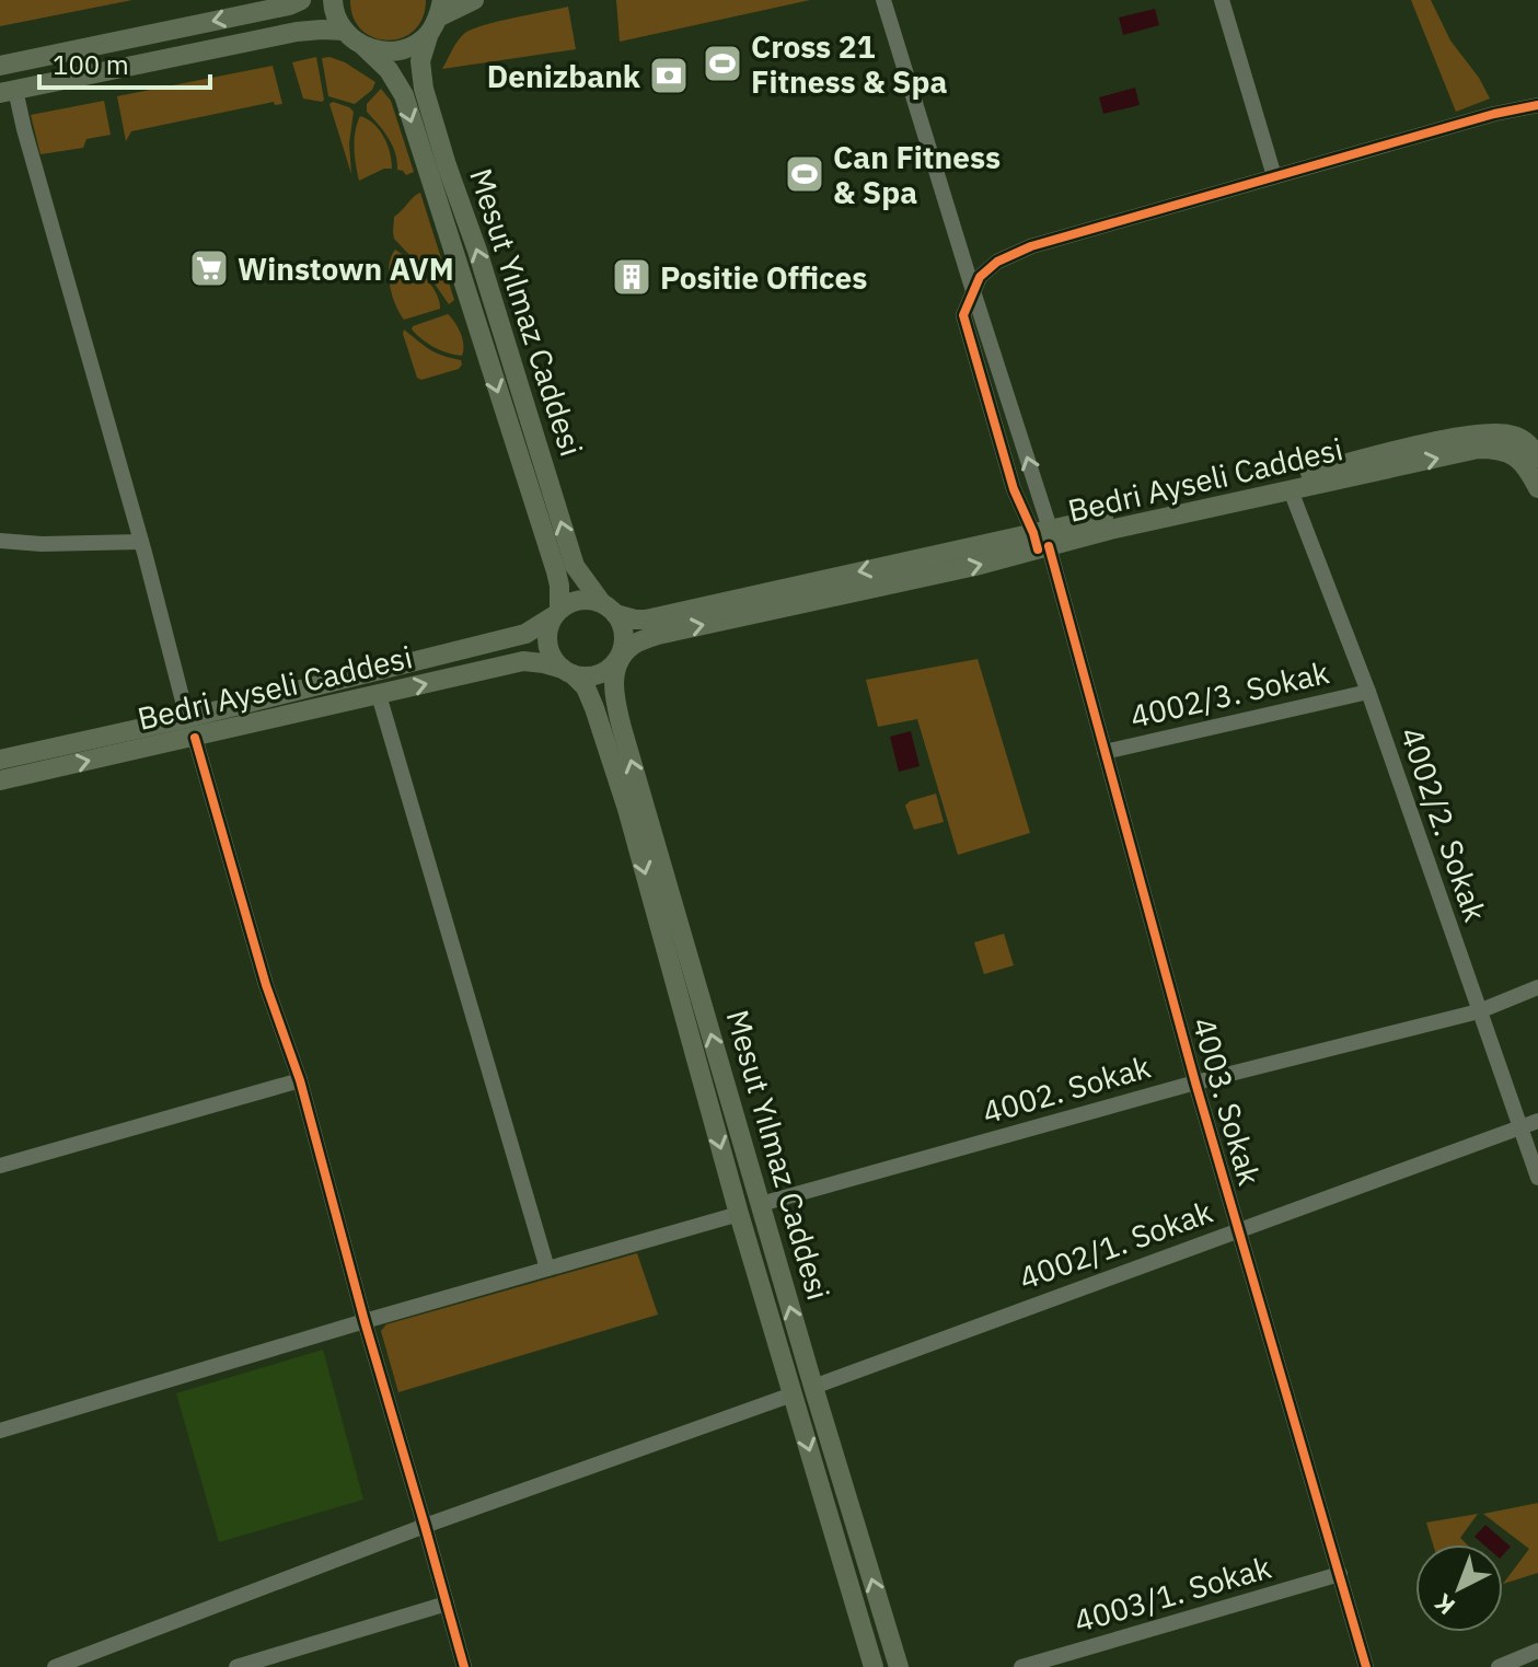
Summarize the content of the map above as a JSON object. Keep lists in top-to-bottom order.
{
  "streets": {
    "main road": ["Mesut Yılmaz Caddesi", "Bedri Ayseli Caddesi"],
    "street": [
      "4002/3. Sokak",
      "4002/2. Sokak",
      "4002. Sokak",
      "4003. Sokak",
      "4002/1. Sokak",
      "4003/1. Sokak"
    ]
  },
  "crossings": [
    ["Mesut Yılmaz Caddesi", "Bedri Ayseli Caddesi"],
    ["Mesut Yılmaz Caddesi", "4002. Sokak"],
    ["Mesut Yılmaz Caddesi", "4002/1. Sokak"],
    ["Bedri Ayseli Caddesi", "4002/2. Sokak"],
    ["Bedri Ayseli Caddesi", "4003. Sokak"],
    ["4002/3. Sokak", "4002/2. Sokak"],
    ["4002/3. Sokak", "4003. Sokak"],
    ["4002/2. Sokak", "4002. Sokak"],
    ["4002/2. Sokak", "4002/1. Sokak"],
    ["4002. Sokak", "4003. Sokak"],
    ["4003. Sokak", "4002/1. Sokak"],
    ["4003. Sokak", "4003/1. Sokak"]
  ],
  "places": {
    "sports": ["Cross 21 Fitness & Spa", "Can Fitness & Spa"],
    "bank": ["Denizbank"],
    "supermarket": ["Winstown AVM"],
    "building": ["Positie Offices"]
  },
  "scale_bar": "100 m",
  "north": "bottom left"
}
